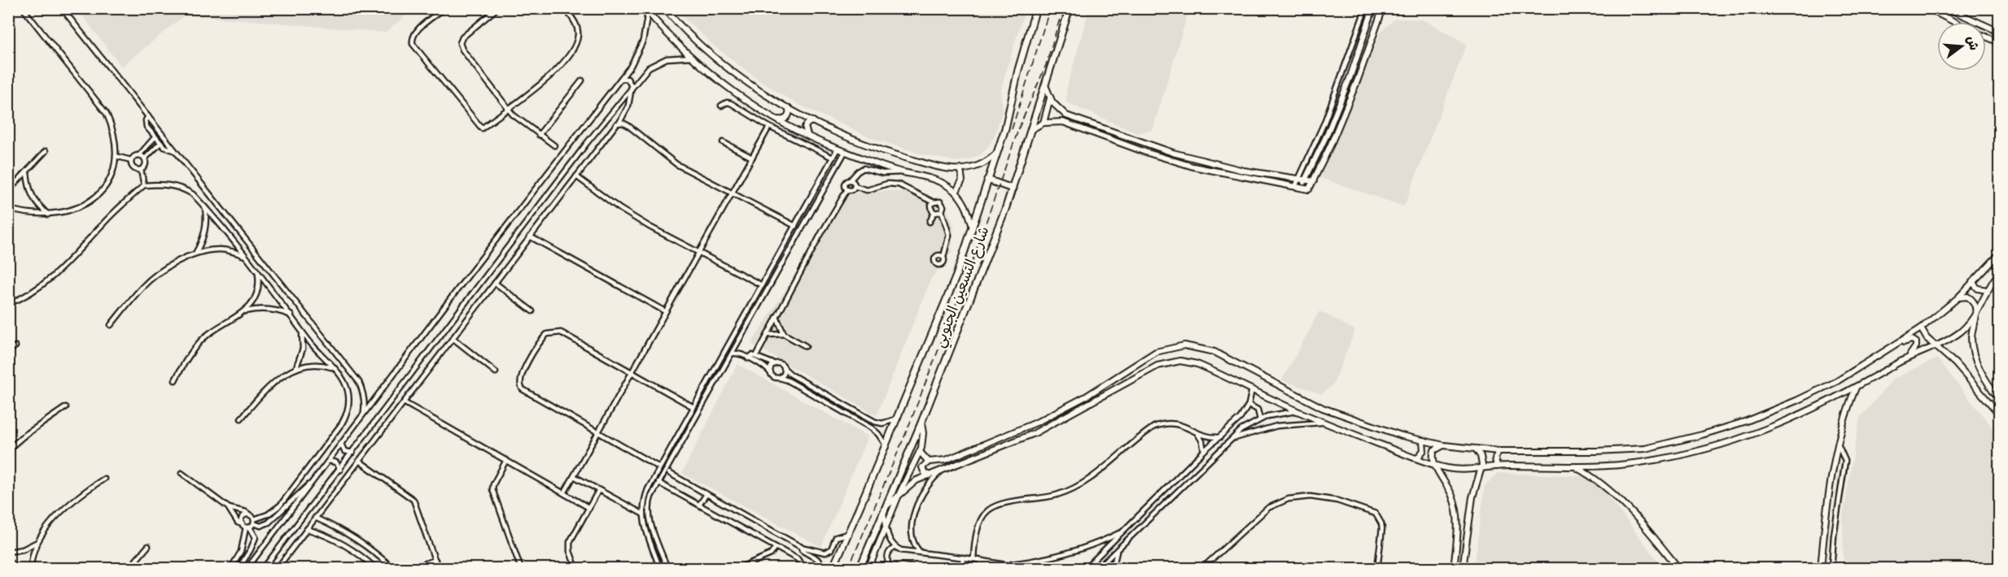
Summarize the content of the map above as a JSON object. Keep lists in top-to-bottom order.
{
  "streets": {
    "main road": ["شارع التسعين الجنوبي"]
  },
  "north": "right"
}
